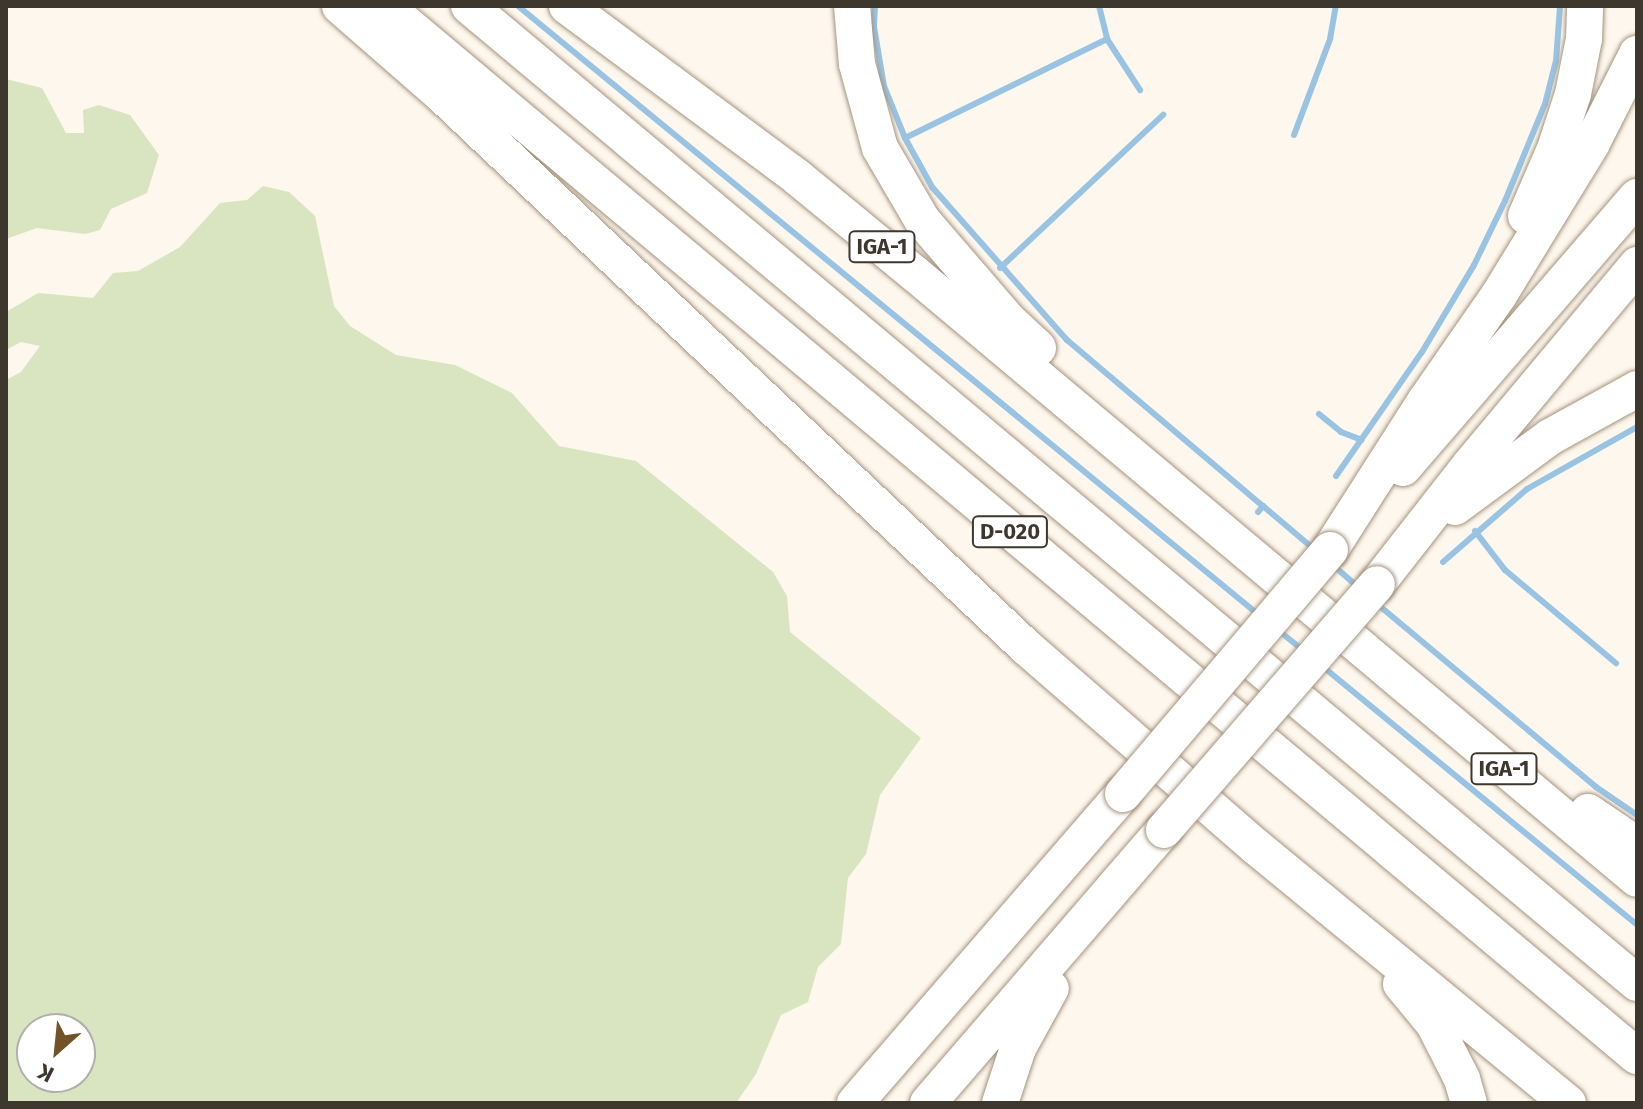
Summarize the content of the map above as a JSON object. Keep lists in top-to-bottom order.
{
  "streets": {
    "highway": ["IGA-1", "D-020"]
  },
  "north": "bottom left"
}
